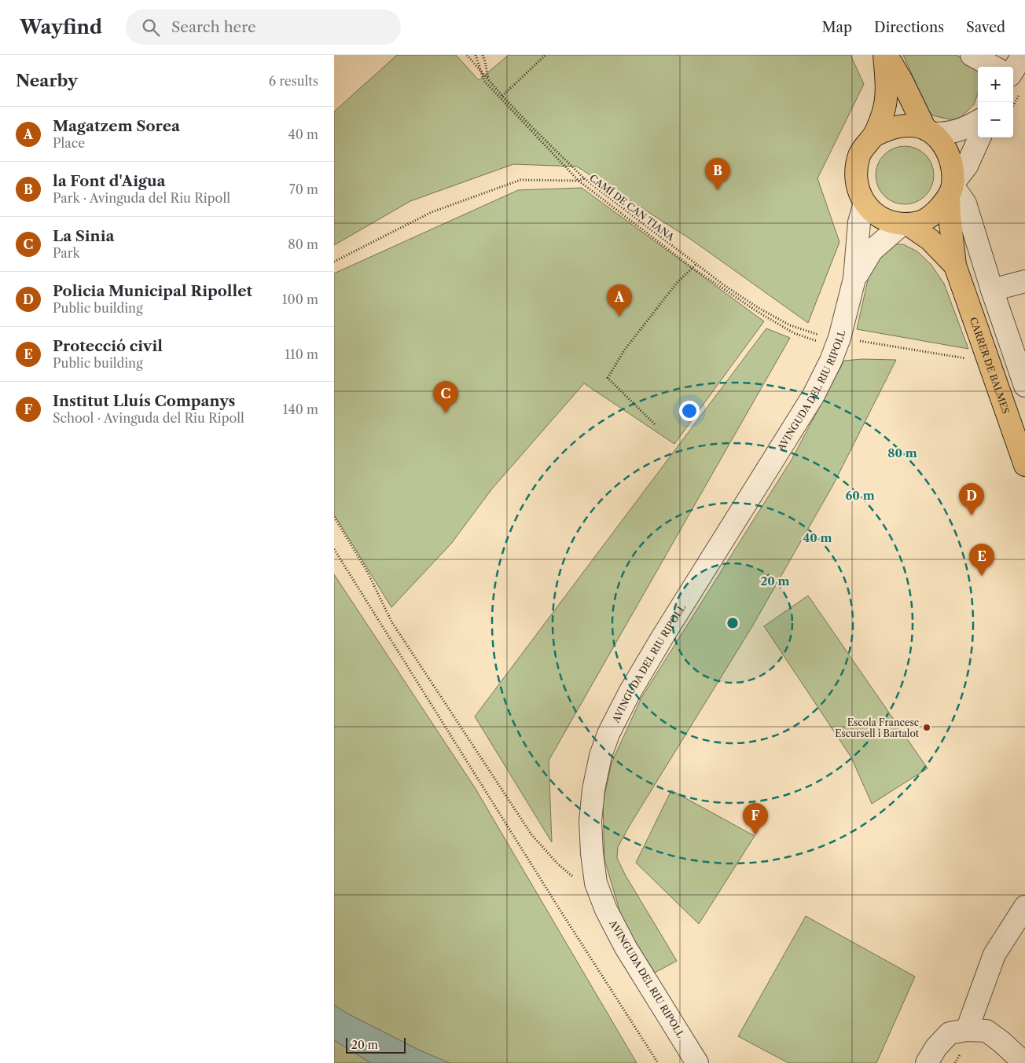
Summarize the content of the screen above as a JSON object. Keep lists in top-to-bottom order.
{
  "streets": {
    "main road": ["CARRER DE BALMES"],
    "street": ["AVINGUDA DEL RIU RIPOLL"],
    "path": ["CAMÍ DE CAN TIANA"]
  },
  "crossings": [
    ["CAMÍ DE CAN TIANA", "CARRER DE BALMES"],
    ["CAMÍ DE CAN TIANA", "AVINGUDA DEL RIU RIPOLL"]
  ],
  "places": ["Escola Francesc Escursell i Bartalot"],
  "scale_bar": "20 m",
  "page": {
    "header": "Wayfind",
    "search": "Search here",
    "nav": ["Map", "Directions", "Saved"],
    "heading": ["Nearby", "6 results"],
    "map_buttons": ["+", "−"],
    "list": [
      {
        "mark": "A",
        "name": "Magatzem Sorea",
        "note": "Place",
        "value": "40 m"
      },
      {
        "mark": "B",
        "name": "la Font d'Aigua",
        "note": "Park · Avinguda del Riu Ripoll",
        "value": "70 m"
      },
      {
        "mark": "C",
        "name": "La Sinia",
        "note": "Park",
        "value": "80 m"
      },
      {
        "mark": "D",
        "name": "Policia Municipal Ripollet",
        "note": "Public building",
        "value": "100 m"
      },
      {
        "mark": "E",
        "name": "Protecció civil",
        "note": "Public building",
        "value": "110 m"
      },
      {
        "mark": "F",
        "name": "Institut Lluís Companys",
        "note": "School · Avinguda del Riu Ripoll",
        "value": "140 m"
      }
    ],
    "pins": [
      "B",
      "A",
      "C",
      "D",
      "E",
      "F"
    ],
    "scale": "20 m"
  },
  "rings": [
    "80 m",
    "60 m",
    "40 m",
    "20 m"
  ]
}
